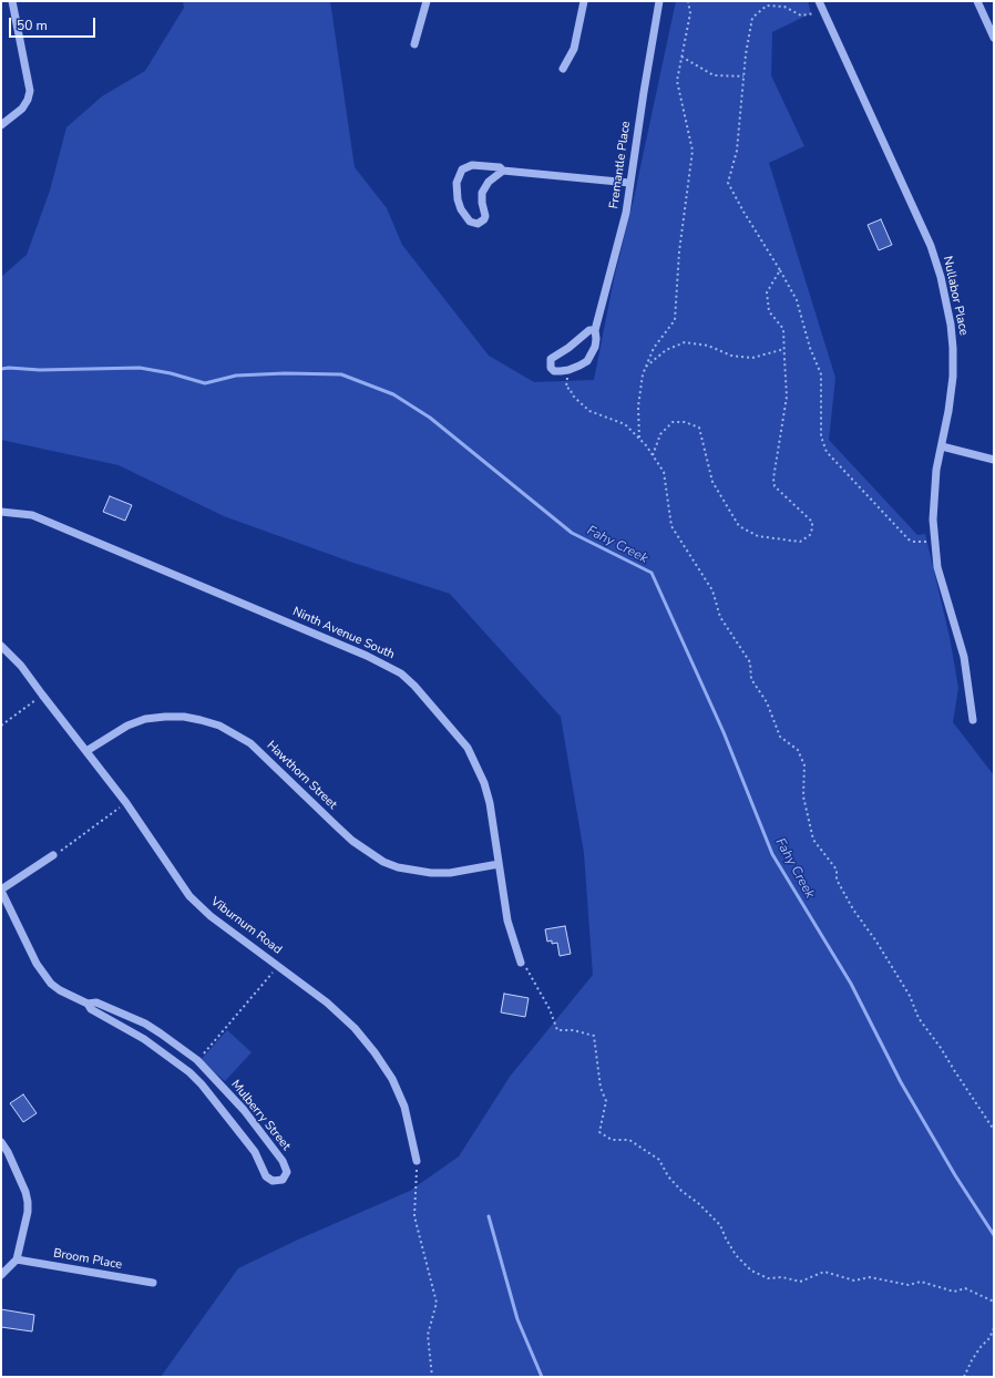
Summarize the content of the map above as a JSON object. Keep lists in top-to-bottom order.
{
  "streets": {
    "street": [
      "Fremantle Place",
      "Nullabor Place",
      "Ninth Avenue South",
      "Hawthorn Street",
      "Viburnum Road",
      "Mulberry Street",
      "Broom Place"
    ]
  },
  "crossings": [
    ["Ninth Avenue South", "Hawthorn Street"],
    ["Hawthorn Street", "Viburnum Road"]
  ],
  "water": ["Fahy Creek"],
  "scale_bar": "50 m"
}
